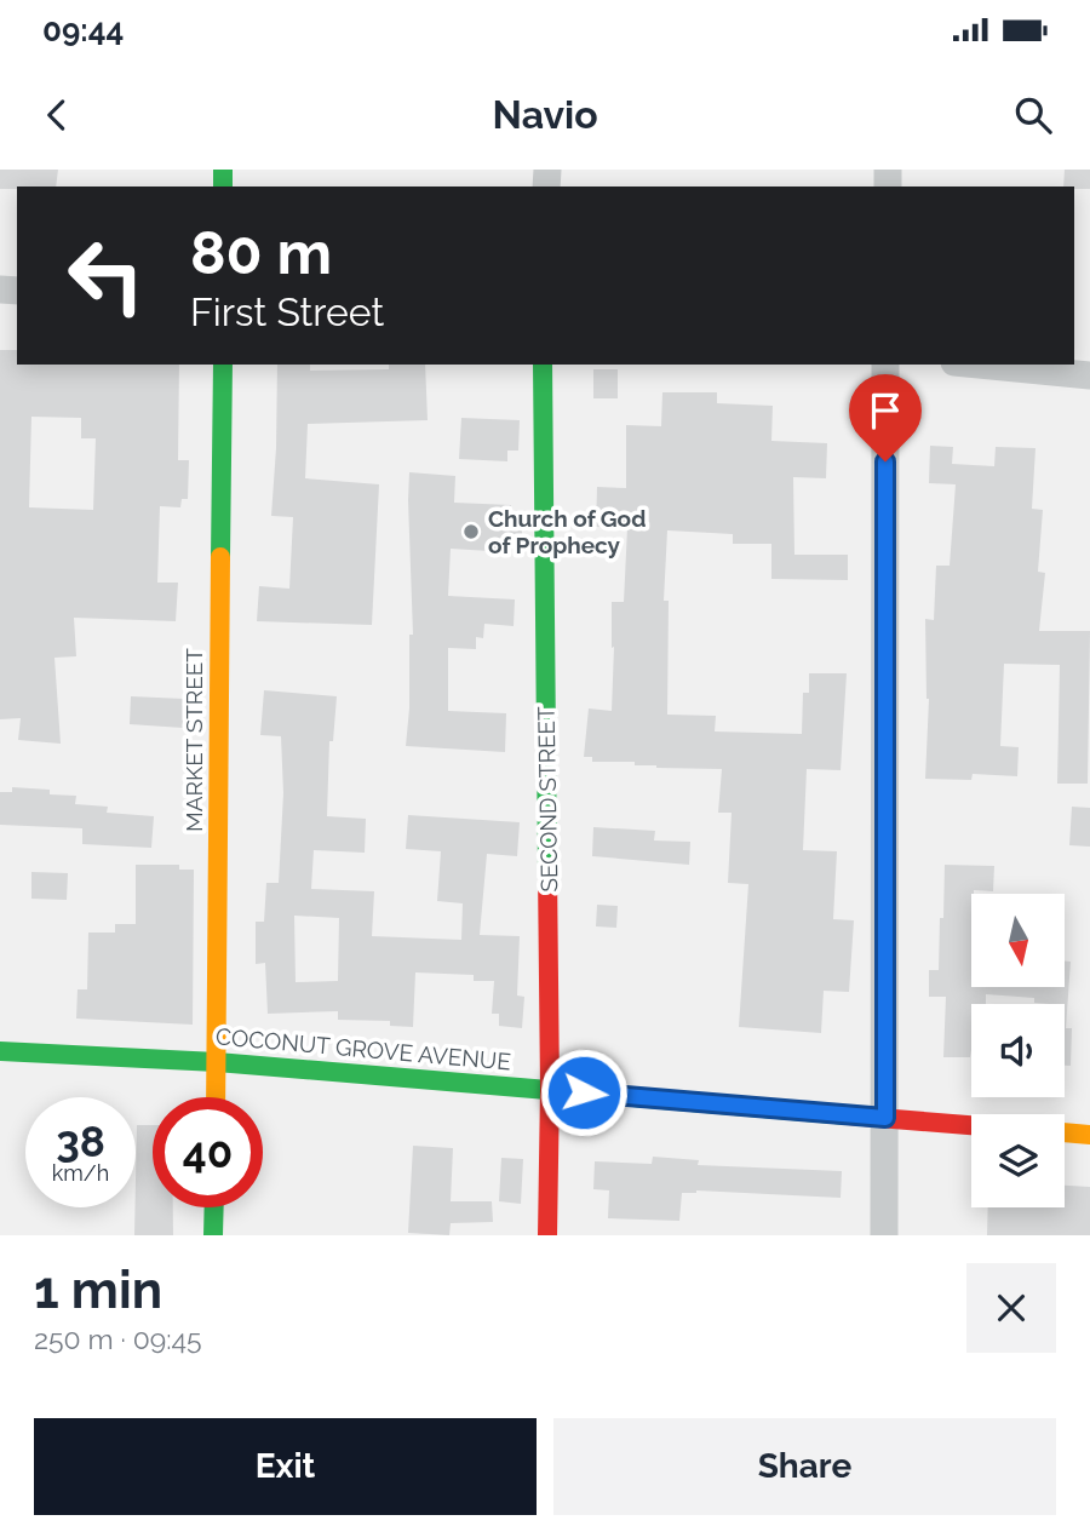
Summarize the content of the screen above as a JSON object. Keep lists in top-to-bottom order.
{
  "streets": {
    "street": ["MARKET STREET", "SECOND STREET", "COCONUT GROVE AVENUE"]
  },
  "crossings": [
    ["MARKET STREET", "COCONUT GROVE AVENUE"],
    ["SECOND STREET", "COCONUT GROVE AVENUE"]
  ],
  "places": ["Church of God of Prophecy"],
  "north": "bottom",
  "page": {
    "status": "09:44",
    "header": "Navio",
    "turn": ["80 m", "First Street"],
    "speed": "38 km/h",
    "limit": "40",
    "heading": ["1 min", "250 m · 09:45"],
    "buttons": ["Exit", "Share"]
  }
}
